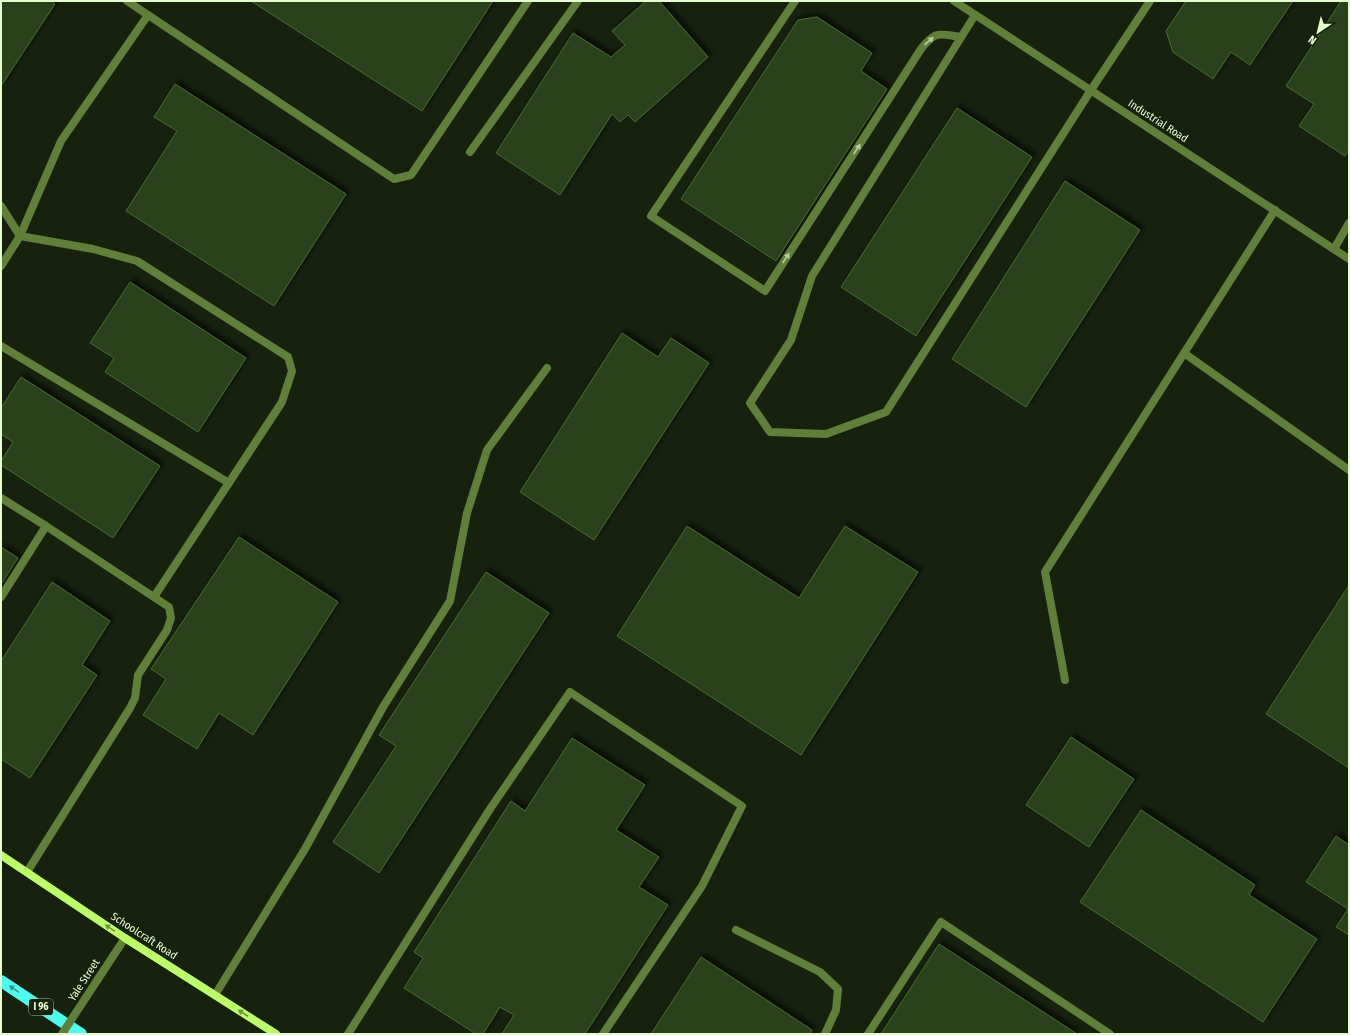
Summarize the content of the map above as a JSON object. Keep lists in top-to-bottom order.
{
  "streets": {
    "highway": ["I 96"],
    "main road": ["Schoolcraft Road"],
    "street": ["Industrial Road", "Yale Street"]
  },
  "crossings": [
    ["Schoolcraft Road", "Yale Street"]
  ],
  "one_way": ["Schoolcraft Road"],
  "north": "bottom left"
}
